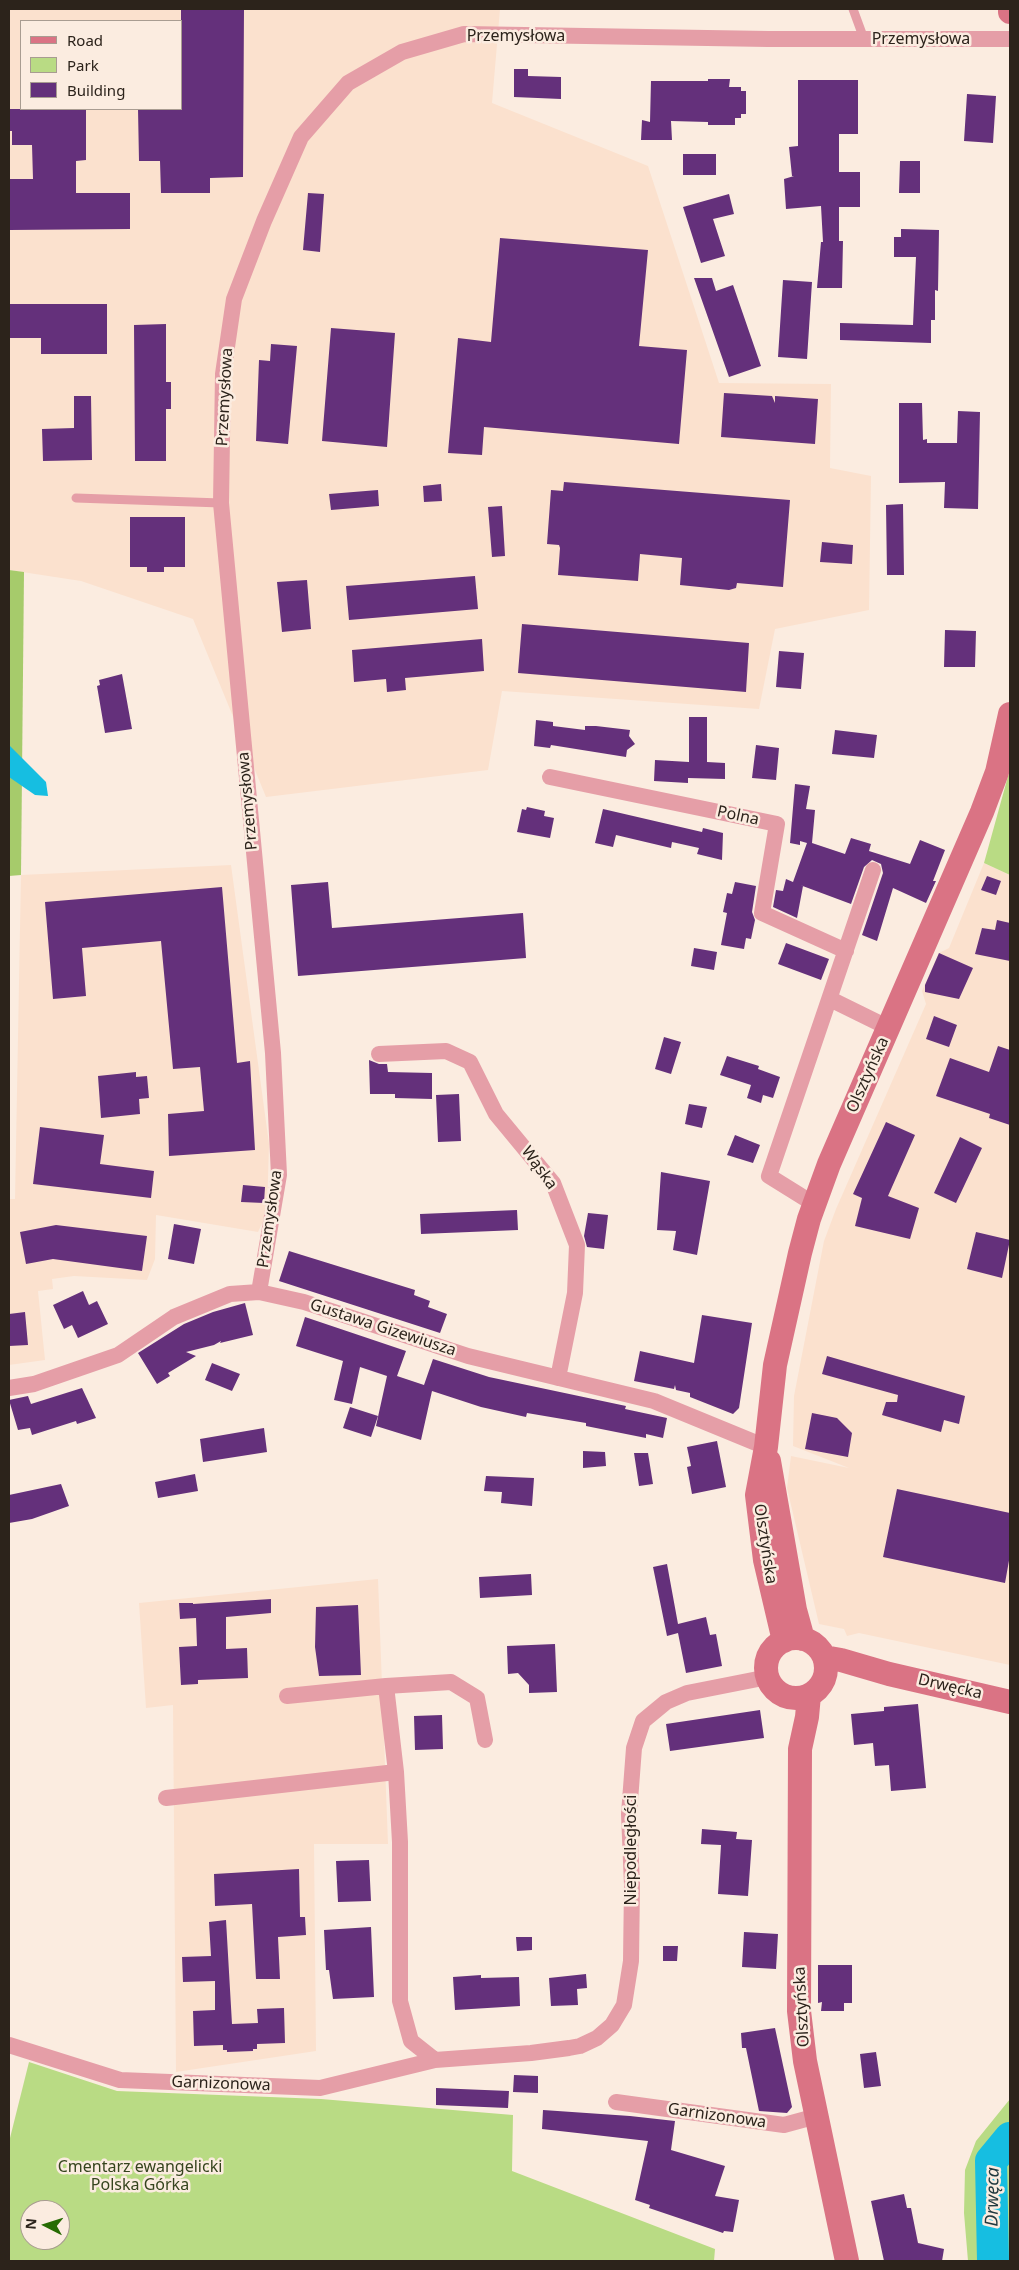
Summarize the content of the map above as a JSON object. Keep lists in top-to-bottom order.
{
  "streets": {
    "street": [
      "Przemysłowa",
      "Polna",
      "Olsztyńska",
      "Wąska",
      "Gustawa Gizewiusza",
      "Drwęcka",
      "Niepodległości",
      "Garnizonowa"
    ]
  },
  "crossings": [
    ["Przemysłowa", "Gustawa Gizewiusza"],
    ["Olsztyńska", "Gustawa Gizewiusza"],
    ["Olsztyńska", "Drwęcka"],
    ["Olsztyńska", "Niepodległości"],
    ["Olsztyńska", "Garnizonowa"],
    ["Wąska", "Gustawa Gizewiusza"],
    ["Drwęcka", "Niepodległości"],
    ["Niepodległości", "Garnizonowa"]
  ],
  "water": ["Drwęca"],
  "parks": ["Cmentarz ewangelicki Polska Górka"],
  "legend": ["Road", "Park", "Building"],
  "north": "left"
}
